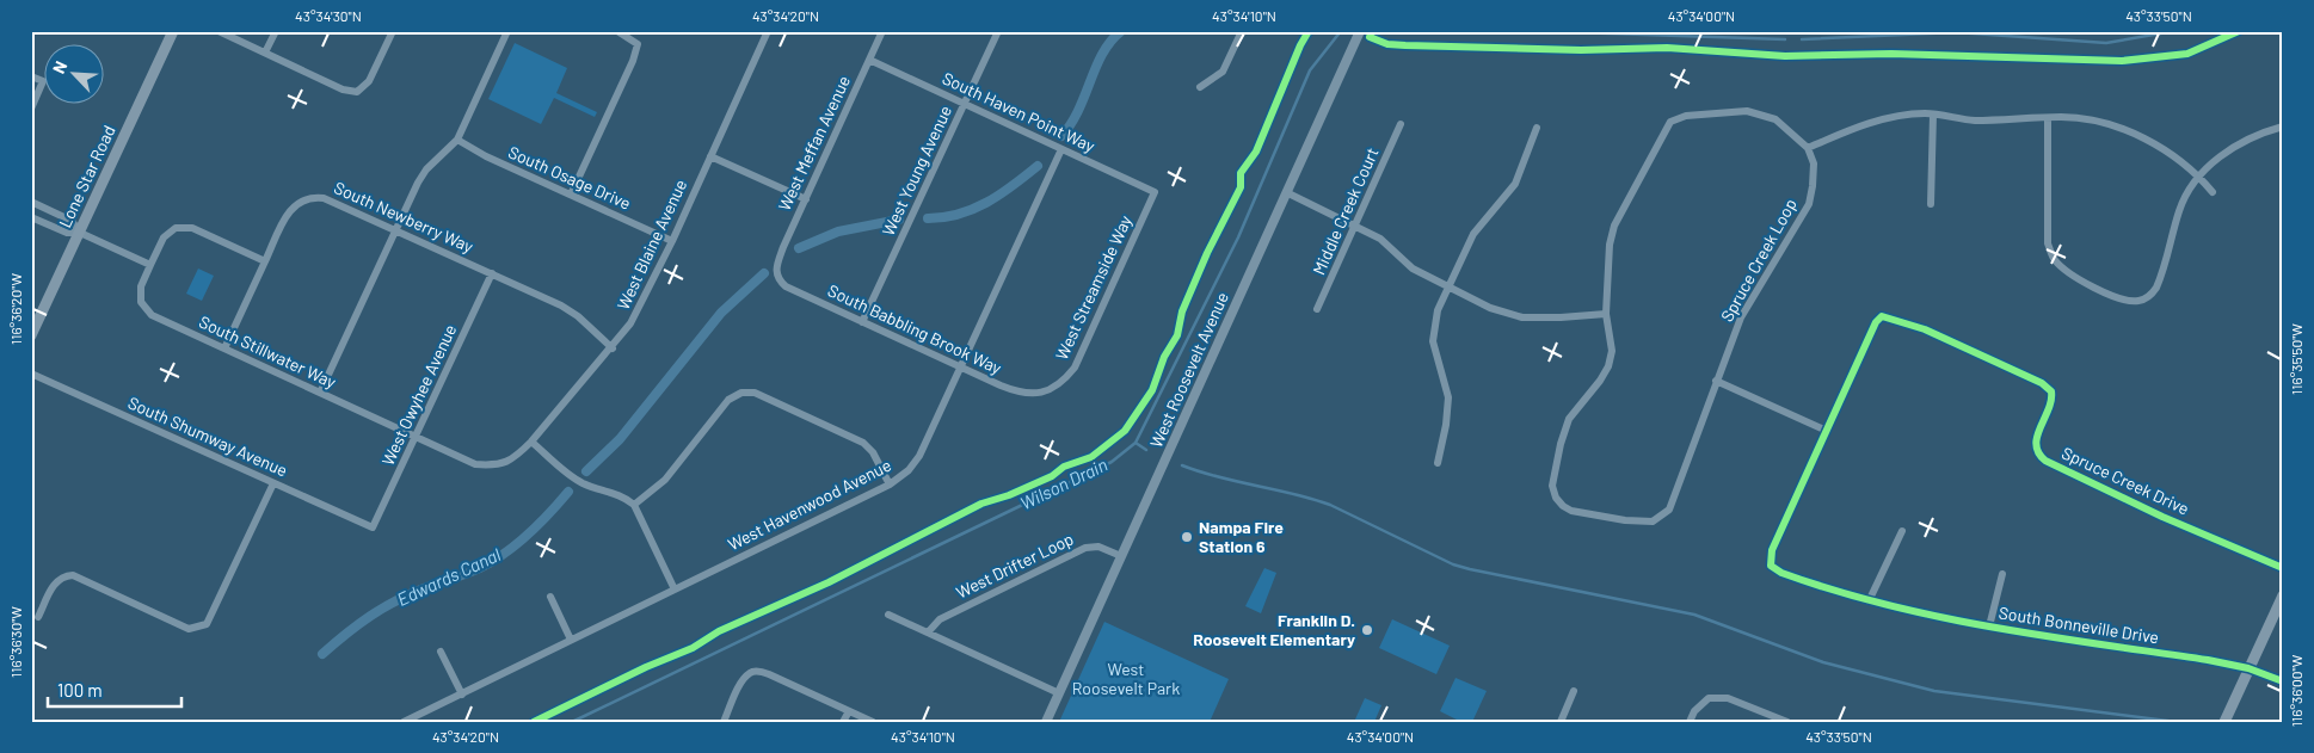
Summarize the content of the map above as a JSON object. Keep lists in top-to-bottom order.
{
  "streets": {
    "main road": ["Lone Star Road"],
    "street": [
      "South Haven Point Way",
      "West Meffan Avenue",
      "West Young Avenue",
      "South Osage Drive",
      "Middle Creek Court",
      "South Newberry Way",
      "West Blaine Avenue",
      "Spruce Creek Loop",
      "West Streamside Way",
      "South Babbling Brook Way",
      "South Stillwater Way",
      "West Roosevelt Avenue",
      "West Owyhee Avenue",
      "South Shumway Avenue",
      "Spruce Creek Drive",
      "West Havenwood Avenue",
      "West Drifter Loop",
      "South Bonneville Drive"
    ]
  },
  "crossings": [
    ["South Haven Point Way", "West Meffan Avenue"],
    ["South Haven Point Way", "West Young Avenue"],
    ["South Haven Point Way", "West Streamside Way"],
    ["South Haven Point Way", "West Havenwood Avenue"],
    ["West Meffan Avenue", "South Babbling Brook Way"],
    ["West Young Avenue", "South Babbling Brook Way"],
    ["South Osage Drive", "West Blaine Avenue"],
    ["South Newberry Way", "West Blaine Avenue"],
    ["South Newberry Way", "South Stillwater Way"],
    ["South Newberry Way", "West Owyhee Avenue"],
    ["West Blaine Avenue", "South Stillwater Way"],
    ["West Streamside Way", "South Babbling Brook Way"],
    ["South Babbling Brook Way", "West Havenwood Avenue"],
    ["South Stillwater Way", "West Owyhee Avenue"],
    ["West Roosevelt Avenue", "West Drifter Loop"],
    ["West Owyhee Avenue", "South Shumway Avenue"],
    ["Spruce Creek Drive", "South Bonneville Drive"]
  ],
  "water": ["Wilson Drain", "Edwards Canal"],
  "parks": ["West Roosevelt Park"],
  "places": ["Nampa Fire Station 6", "Franklin D. Roosevelt Elementary"],
  "scale_bar": "100 m",
  "north": "top left",
  "coordinates": [
    "43°34'30\"N",
    "43°34'20\"N",
    "43°34'10\"N",
    "43°34'00\"N",
    "43°33'50\"N",
    "116°36'20\"W",
    "116°35'50\"W",
    "116°36'30\"W",
    "116°36'00\"W"
  ]
}
